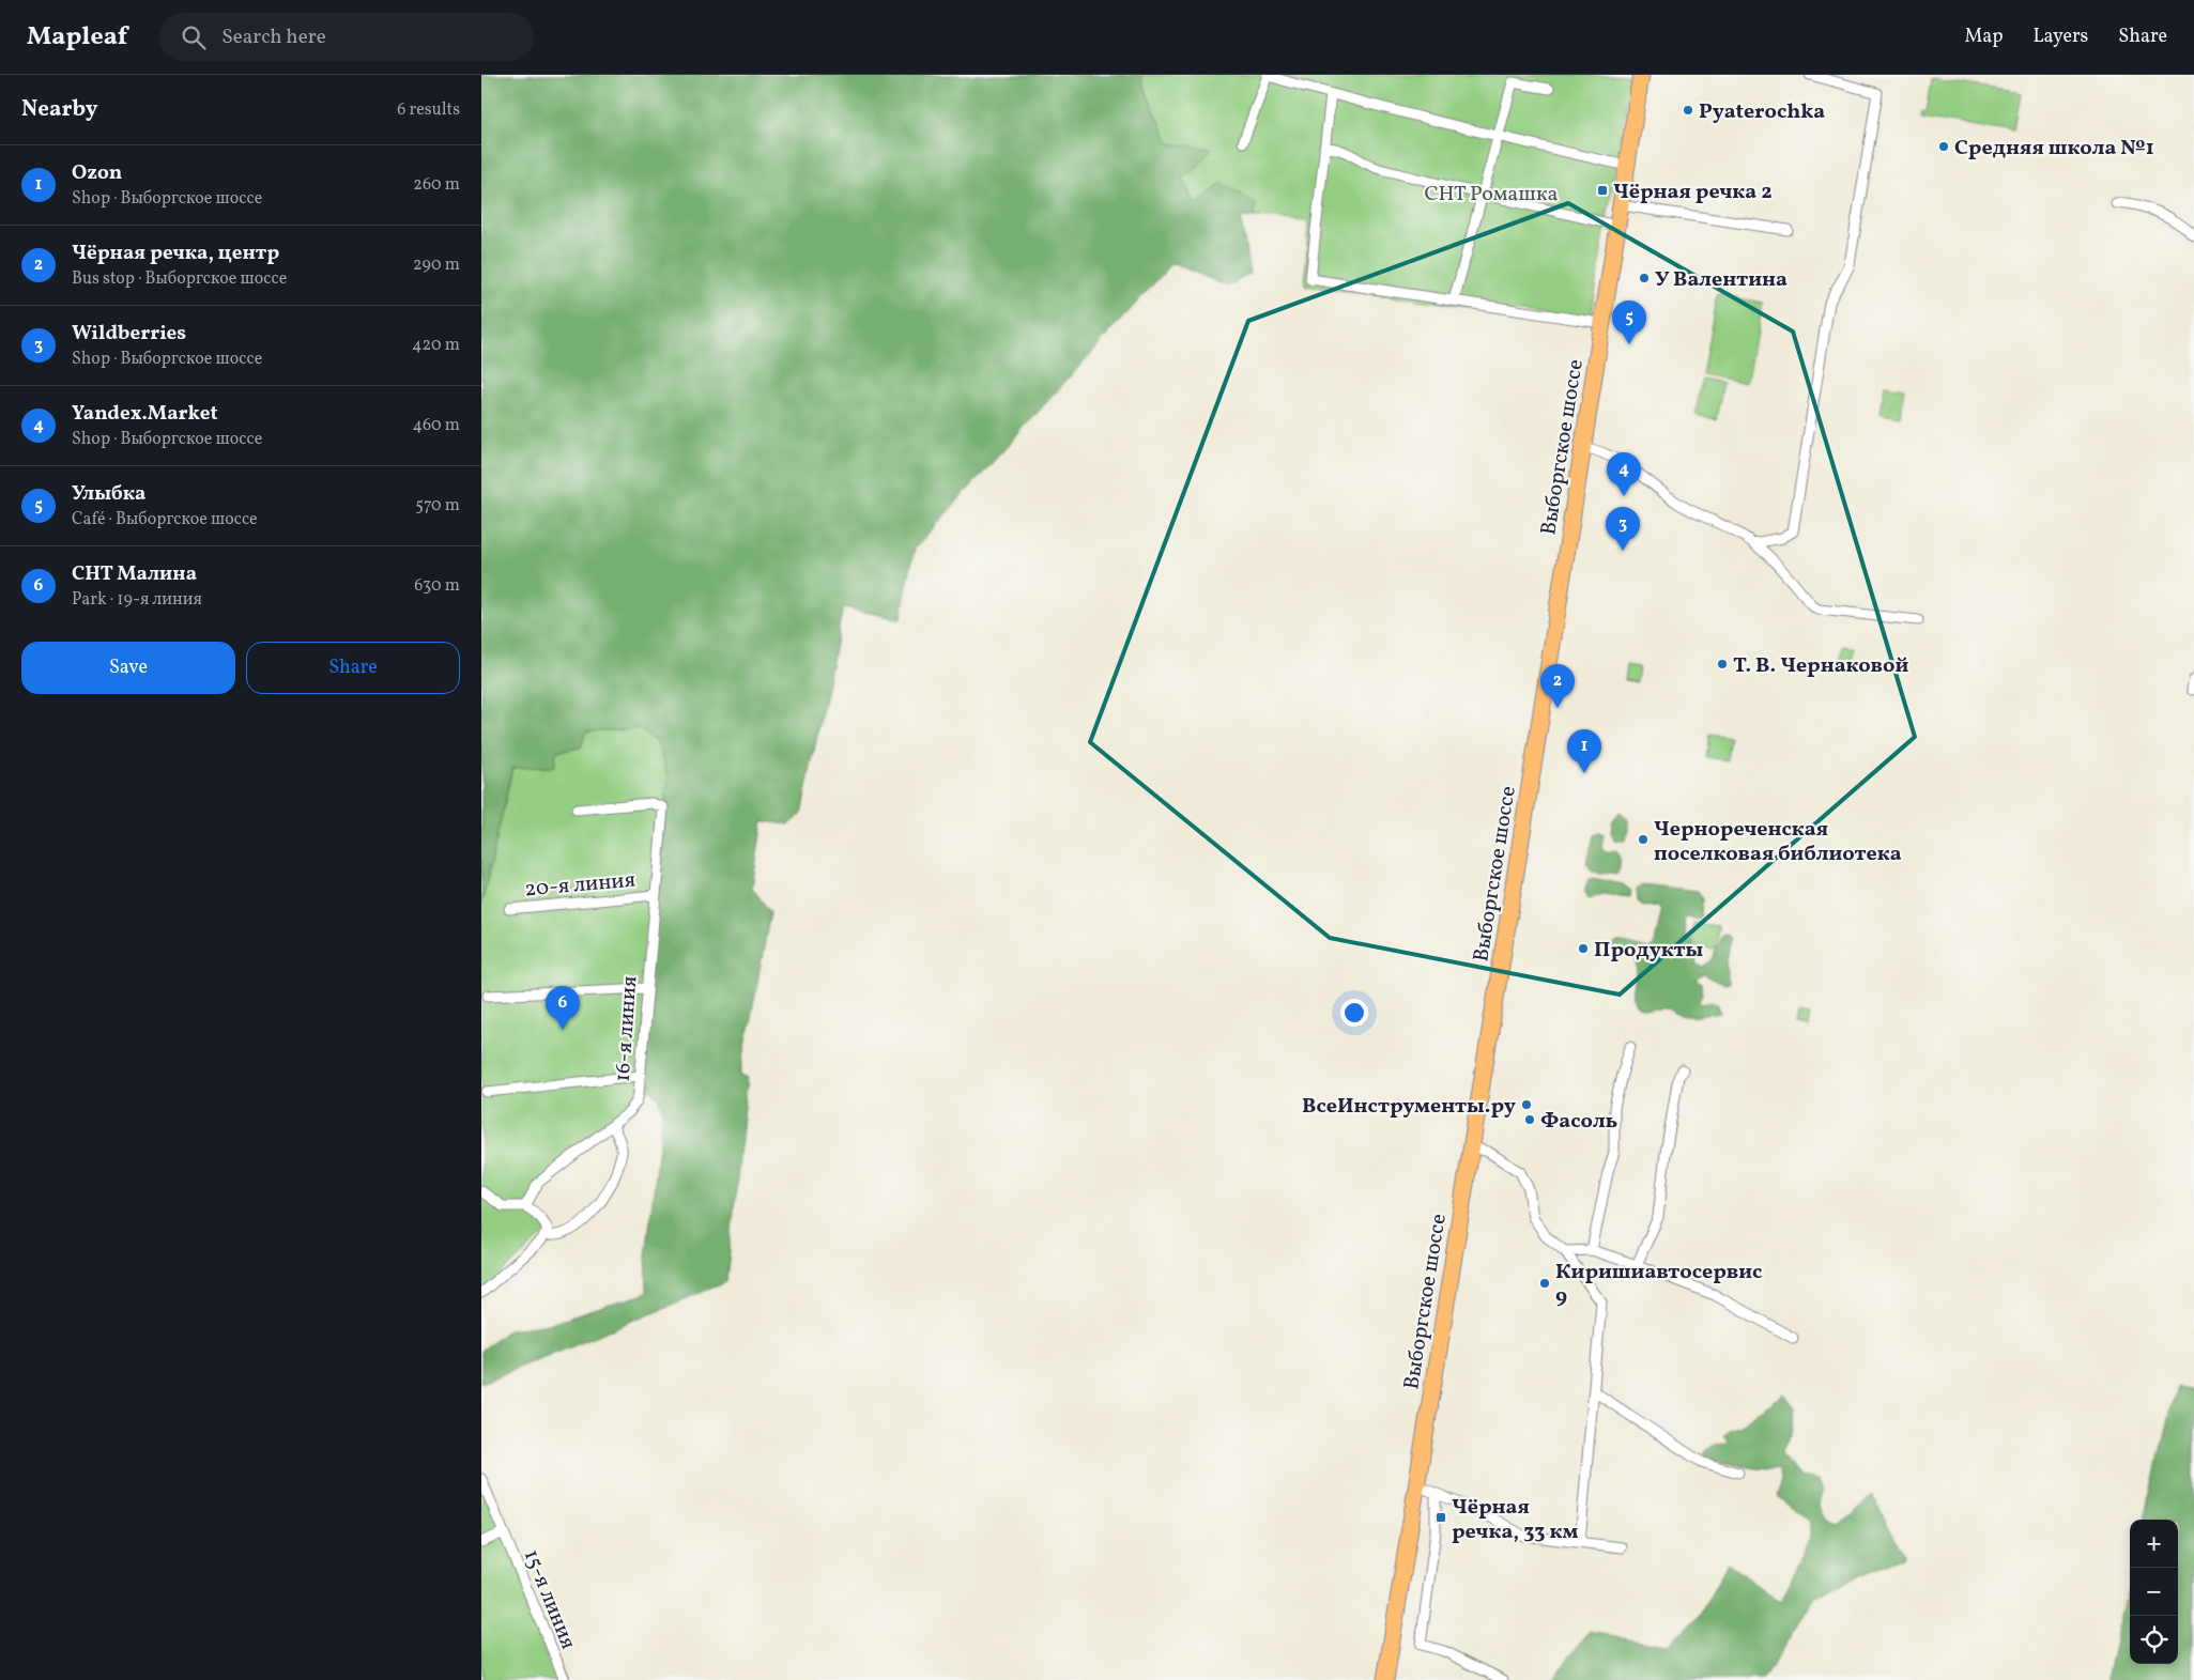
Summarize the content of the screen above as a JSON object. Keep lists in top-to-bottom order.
{
  "streets": {
    "main road": ["Выборгское шоссе"],
    "street": ["20-я линия", "16-я линия", "15-я линия"]
  },
  "crossings": [
    ["20-я линия", "16-я линия"]
  ],
  "parks": ["СНТ Ромашка"],
  "places": {
    "other": [
      "Pyaterochka",
      "Средняя школа №1",
      "У Валентина",
      "Т. В. Чернаковой",
      "Чернореченская поселковая библиотека",
      "Продукты",
      "ВсеИнструменты.ру",
      "Фасоль",
      "Киришиавтосервис 9"
    ],
    "transit": ["Чёрная речка 2", "Чёрная речка, 33 км"]
  },
  "page": {
    "header": "Mapleaf",
    "search": "Search here",
    "nav": ["Map", "Layers", "Share"],
    "heading": ["Nearby", "6 results"],
    "list": [
      {
        "mark": "1",
        "name": "Ozon",
        "note": "Shop · Выборгское шоссе",
        "value": "260 m"
      },
      {
        "mark": "2",
        "name": "Чёрная речка, центр",
        "note": "Bus stop · Выборгское шоссе",
        "value": "290 m"
      },
      {
        "mark": "3",
        "name": "Wildberries",
        "note": "Shop · Выборгское шоссе",
        "value": "420 m"
      },
      {
        "mark": "4",
        "name": "Yandex.Market",
        "note": "Shop · Выборгское шоссе",
        "value": "460 m"
      },
      {
        "mark": "5",
        "name": "Улыбка",
        "note": "Café · Выборгское шоссе",
        "value": "570 m"
      },
      {
        "mark": "6",
        "name": "СНТ Малина",
        "note": "Park · 19-я линия",
        "value": "630 m"
      }
    ],
    "pins": [
      "5",
      "4",
      "3",
      "2",
      "1",
      "6"
    ],
    "buttons": ["Save", "Share"],
    "map_buttons": ["+", "−"]
  }
}
